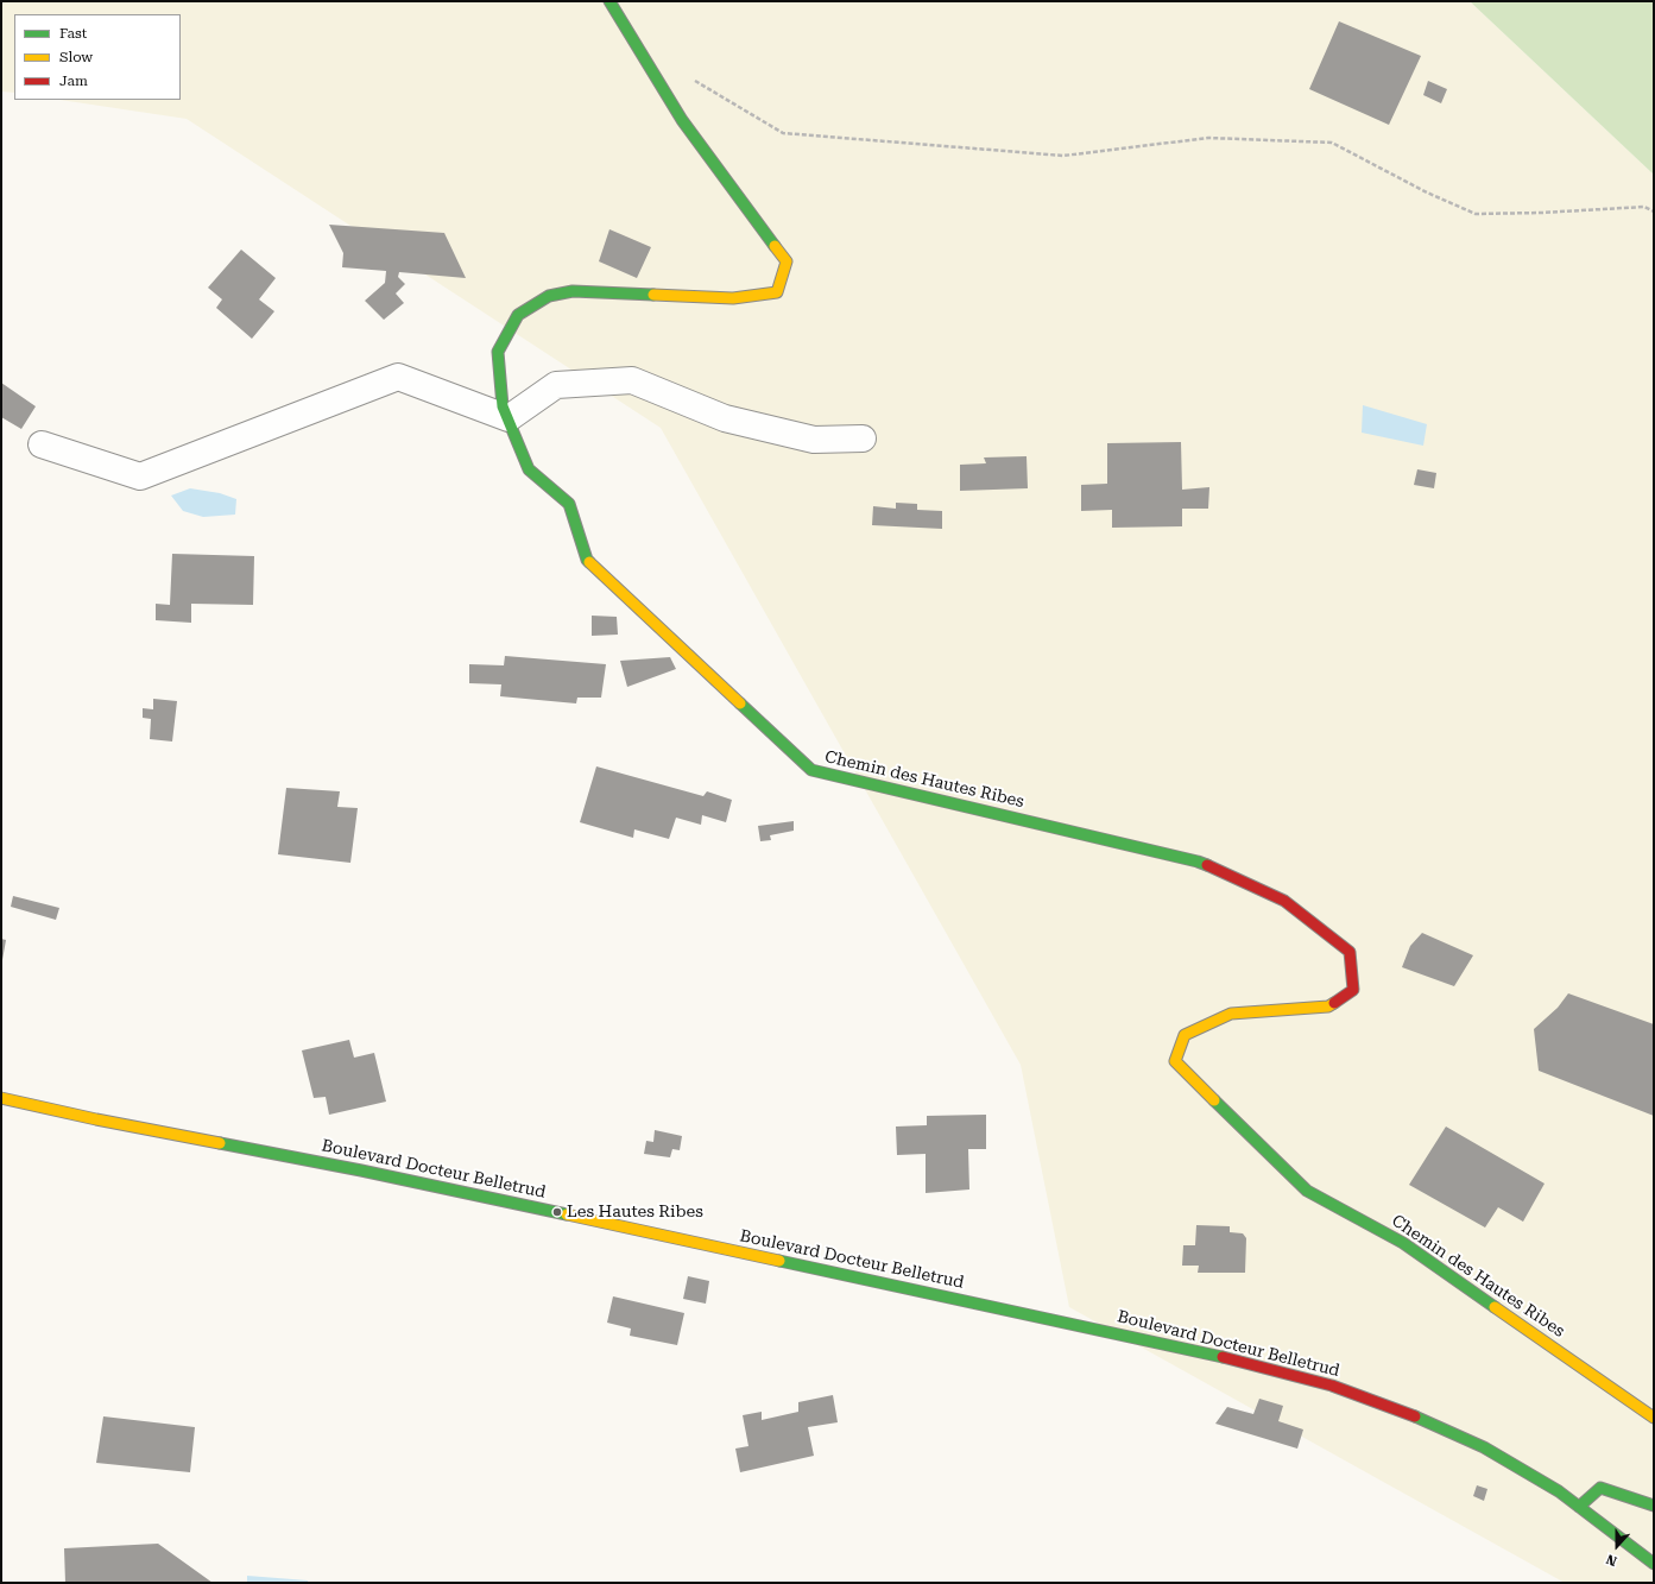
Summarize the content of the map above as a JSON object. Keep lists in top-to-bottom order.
{
  "streets": {
    "street": ["Chemin des Hautes Ribes", "Boulevard Docteur Belletrud"]
  },
  "places": ["Les Hautes Ribes"],
  "legend": ["Fast", "Slow", "Jam"],
  "north": "bottom"
}
